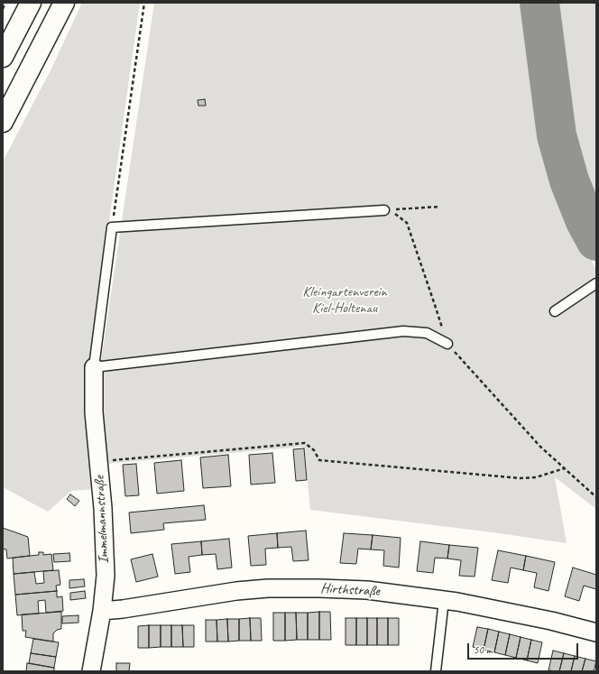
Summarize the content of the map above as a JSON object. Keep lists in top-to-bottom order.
{
  "streets": {
    "street": ["Immelmannstraße", "Hirthstraße"]
  },
  "crossings": [
    ["Immelmannstraße", "Hirthstraße"]
  ],
  "parks": ["Kleingartenverein Kiel-Holtenau"],
  "scale_bar": "50 m"
}
